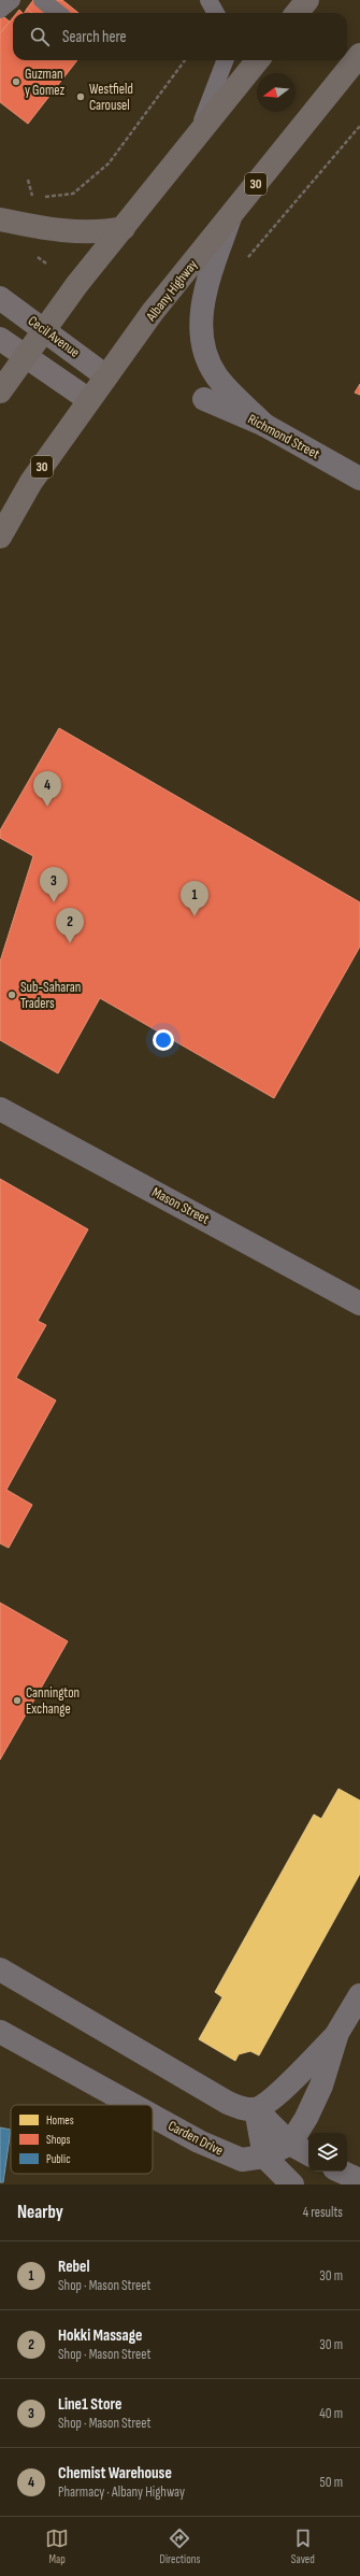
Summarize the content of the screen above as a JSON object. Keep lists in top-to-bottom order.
{
  "streets": {
    "highway": ["30", "Albany Highway"],
    "main road": ["Cecil Avenue"],
    "street": ["Richmond Street", "Mason Street", "Carden Drive"]
  },
  "crossings": [
    ["Albany Highway", "Cecil Avenue"]
  ],
  "places": [
    "Guzman y Gomez",
    "Westfield Carousel",
    "Sub-Saharan Traders",
    "Cannington Exchange"
  ],
  "legend": ["Homes", "Shops", "Public"],
  "north": "left",
  "page": {
    "search": "Search here",
    "pins": [
      "4",
      "3",
      "1",
      "2"
    ],
    "heading": ["Nearby", "4 results"],
    "list": [
      {
        "mark": "1",
        "name": "Rebel",
        "note": "Shop · Mason Street",
        "value": "30 m"
      },
      {
        "mark": "2",
        "name": "Hokki Massage",
        "note": "Shop · Mason Street",
        "value": "30 m"
      },
      {
        "mark": "3",
        "name": "Line1 Store",
        "note": "Shop · Mason Street",
        "value": "40 m"
      },
      {
        "mark": "4",
        "name": "Chemist Warehouse",
        "note": "Pharmacy · Albany Highway",
        "value": "50 m"
      }
    ],
    "nav": ["Map", "Directions", "Saved"]
  }
}
